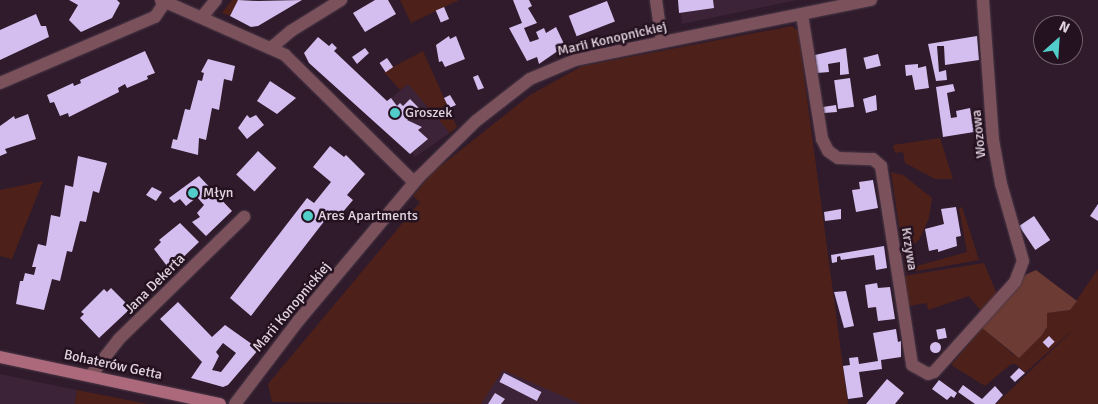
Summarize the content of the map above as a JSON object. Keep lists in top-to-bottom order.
{
  "streets": {
    "main road": ["Bohaterów Getta"],
    "street": [
      "Marii Konopnickiej",
      "Wozowa",
      "Krzywa",
      "Jana Dekerta"
    ]
  },
  "crossings": [
    ["Marii Konopnickiej", "Krzywa"],
    ["Wozowa", "Krzywa"],
    ["Jana Dekerta", "Bohaterów Getta"]
  ],
  "places": ["Groszek", "Młyn", "Ares Apartments"],
  "north": "top right"
}
